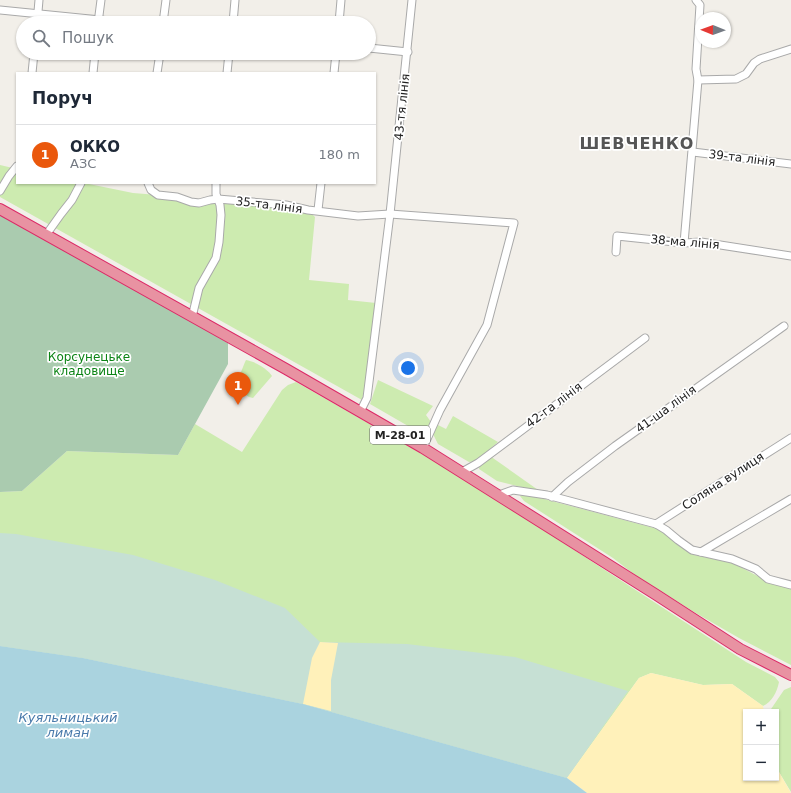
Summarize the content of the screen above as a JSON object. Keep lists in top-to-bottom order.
{
  "streets": {
    "highway": ["М-28-01"],
    "street": [
      "43-тя лінія",
      "39-та лінія",
      "35-та лінія",
      "38-ма лінія",
      "42-га лінія",
      "41-ша лінія",
      "Соляна вулиця"
    ]
  },
  "crossings": [
    ["43-тя лінія", "35-та лінія"],
    ["43-тя лінія", "М-28-01"],
    ["42-га лінія", "М-28-01"]
  ],
  "districts": ["ШЕВЧЕНКО"],
  "water": ["Куяльницький лиман"],
  "parks": ["Корсунецьке кладовище"],
  "north": "left",
  "page": {
    "search": "Пошук",
    "heading": "Поруч",
    "list": [
      {
        "mark": "1",
        "name": "ОККО",
        "note": "АЗС",
        "value": "180 m"
      }
    ],
    "pins": "1",
    "map_buttons": ["+", "−"]
  }
}
